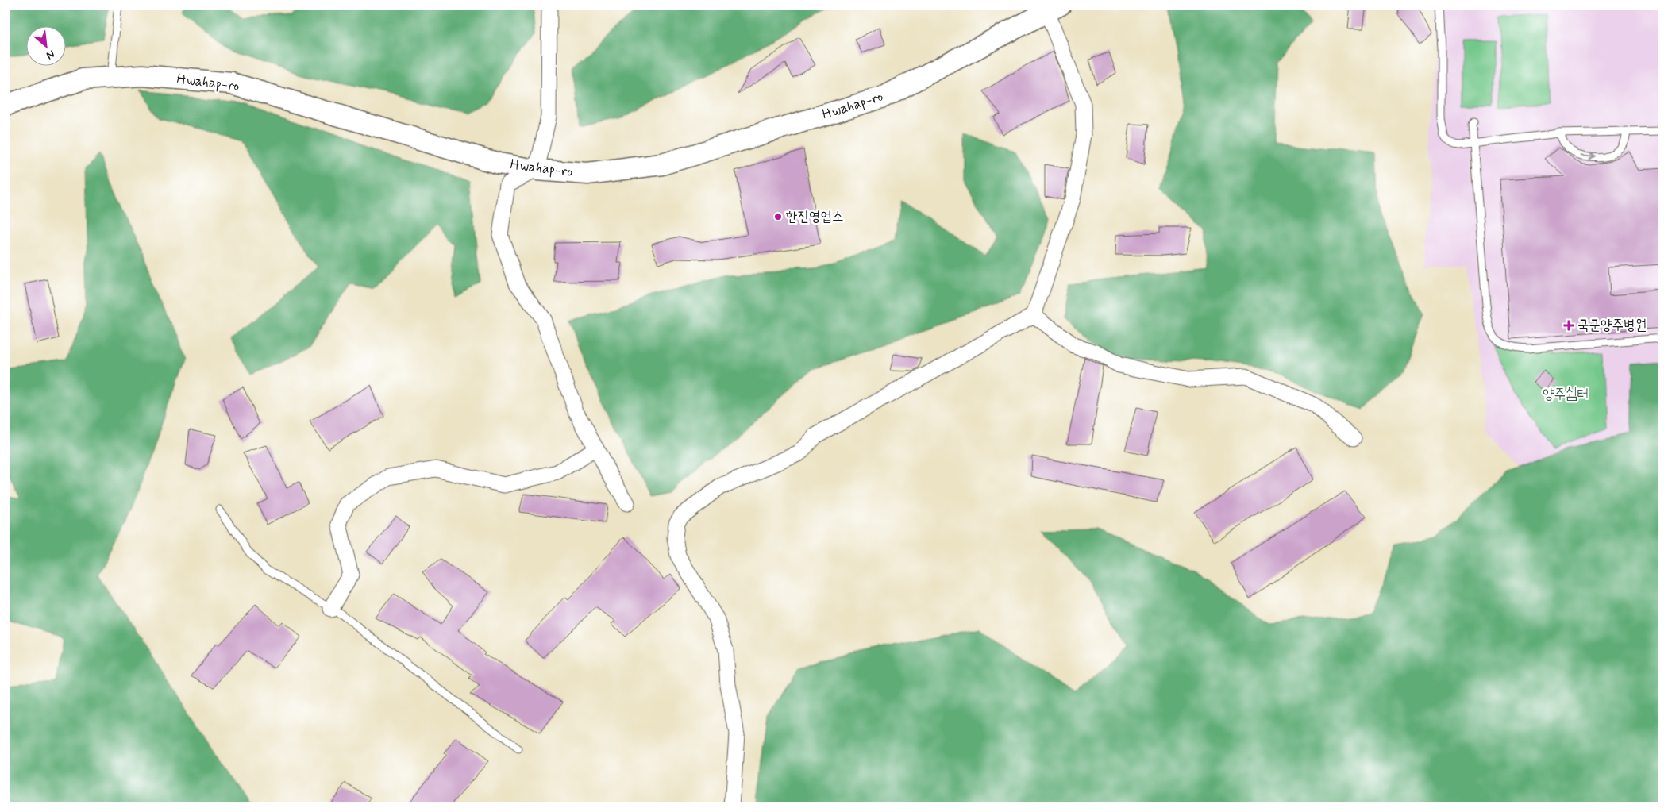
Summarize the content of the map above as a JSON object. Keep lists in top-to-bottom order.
{
  "streets": {
    "main road": ["Hwahap-ro"]
  },
  "parks": ["양주쉼터"],
  "places": {
    "other": ["한진영업소"],
    "health": ["국군양주병원"]
  },
  "north": "bottom right"
}
